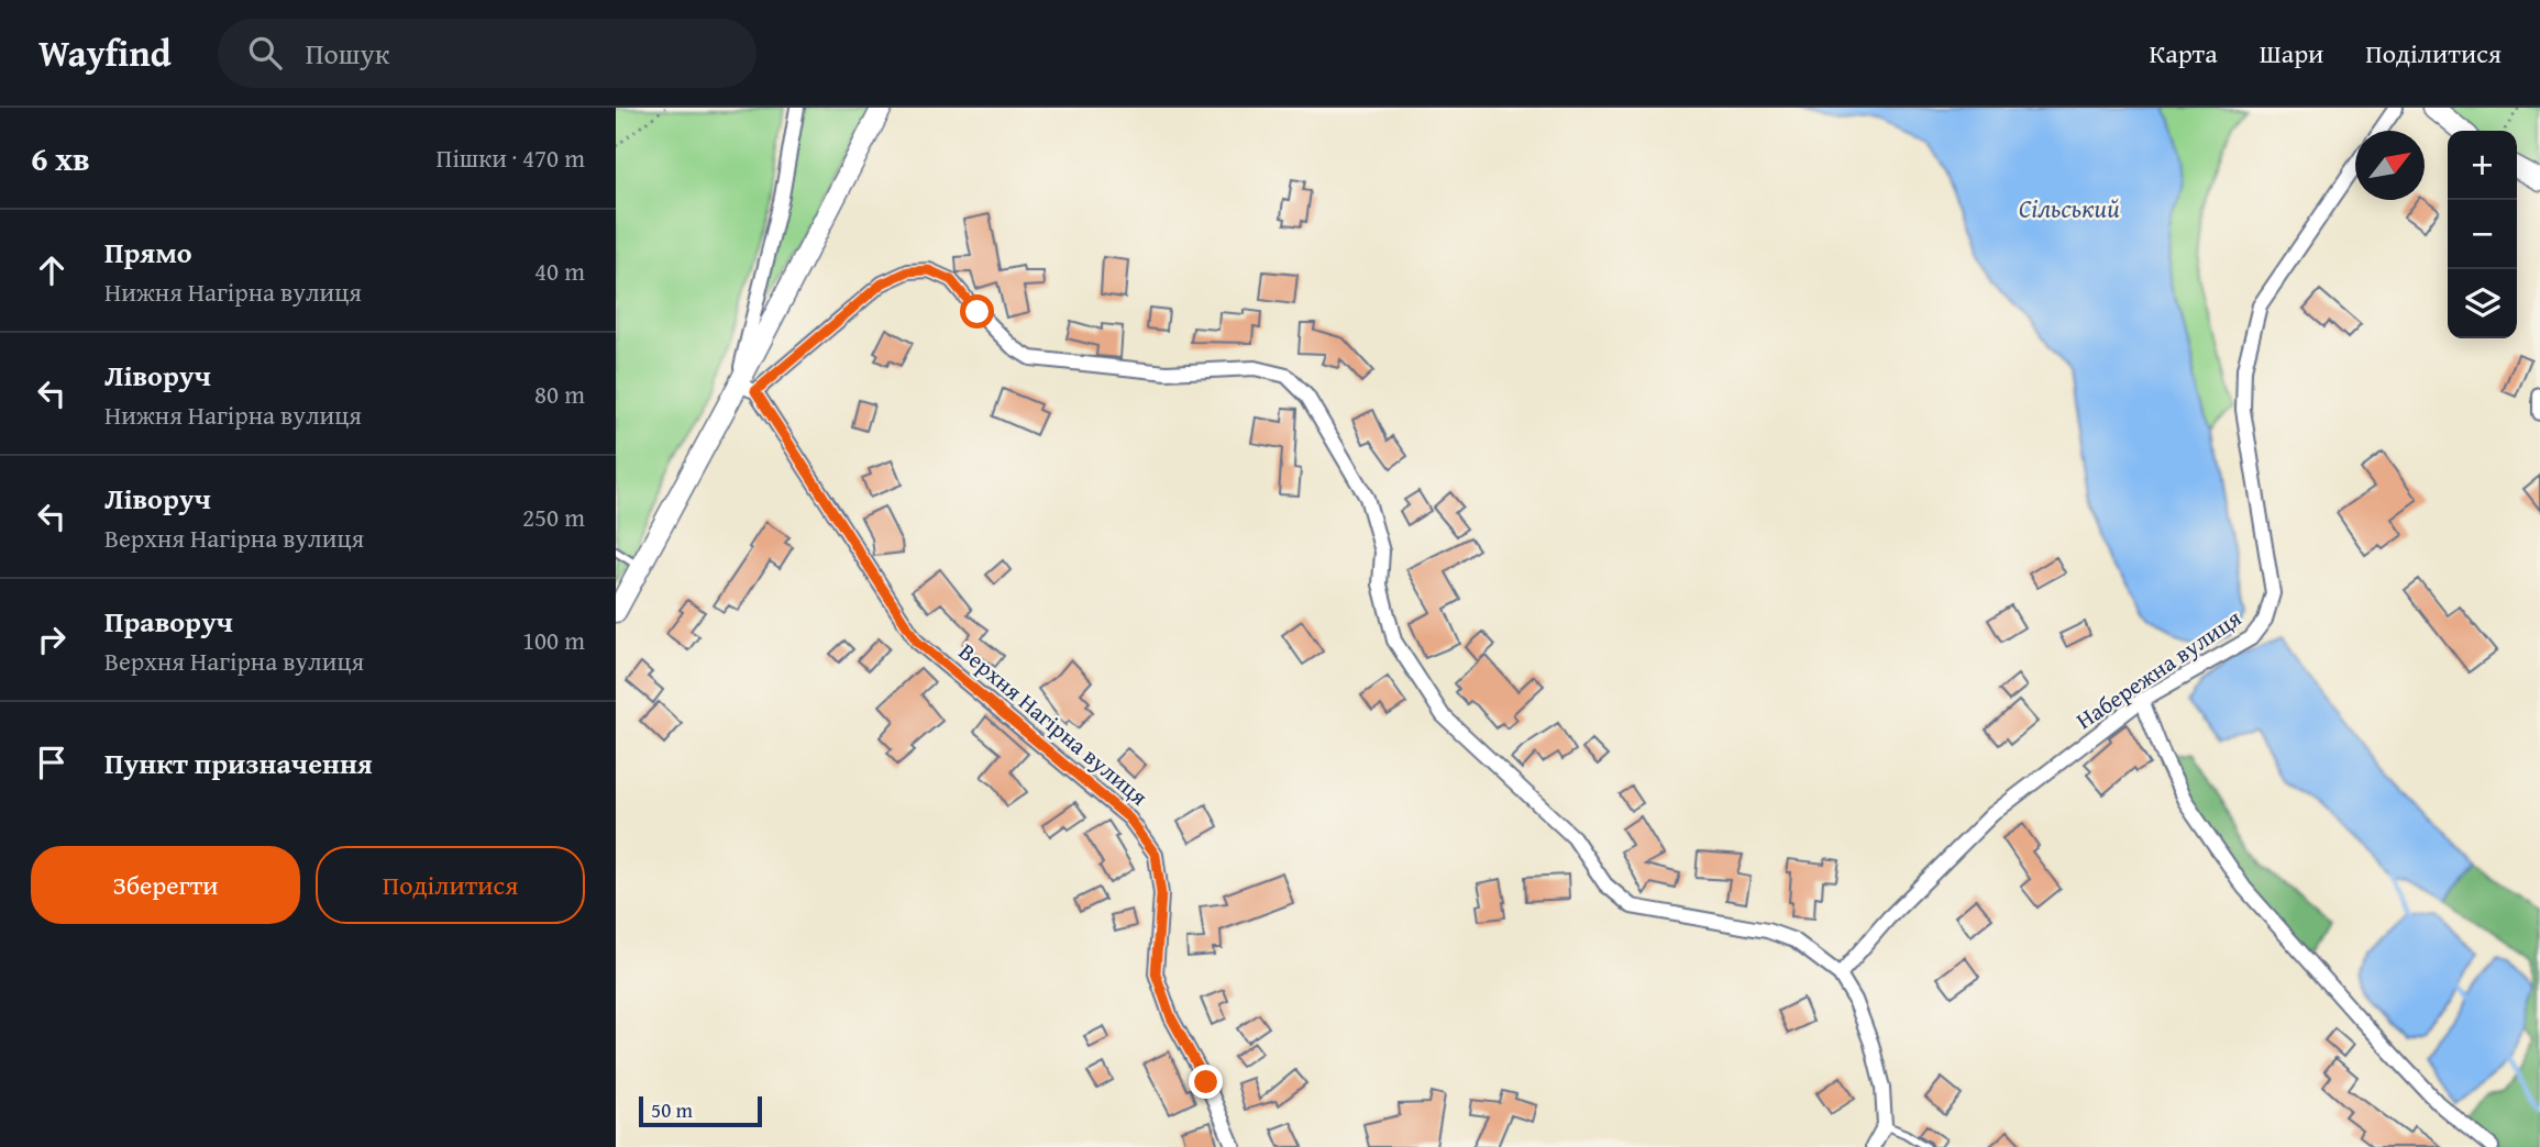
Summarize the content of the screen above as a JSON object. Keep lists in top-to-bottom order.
{
  "streets": {
    "street": ["Набережна вулиця", "Верхня Нагірна вулиця"]
  },
  "water": ["Сільський"],
  "scale_bar": "50 m",
  "north": "top right",
  "page": {
    "header": "Wayfind",
    "search": "Пошук",
    "nav": ["Карта", "Шари", "Поділитися"],
    "heading": ["6 хв", "Пішки · 470 m"],
    "map_buttons": ["+", "−"],
    "list": [
      ["Прямо", "Нижня Нагірна вулиця", "40 m"],
      ["Ліворуч", "Нижня Нагірна вулиця", "80 m"],
      ["Ліворуч", "Верхня Нагірна вулиця", "250 m"],
      ["Праворуч", "Верхня Нагірна вулиця", "100 m"],
      "Пункт призначення"
    ],
    "buttons": ["Зберегти", "Поділитися"],
    "scale": "50 m"
  }
}
